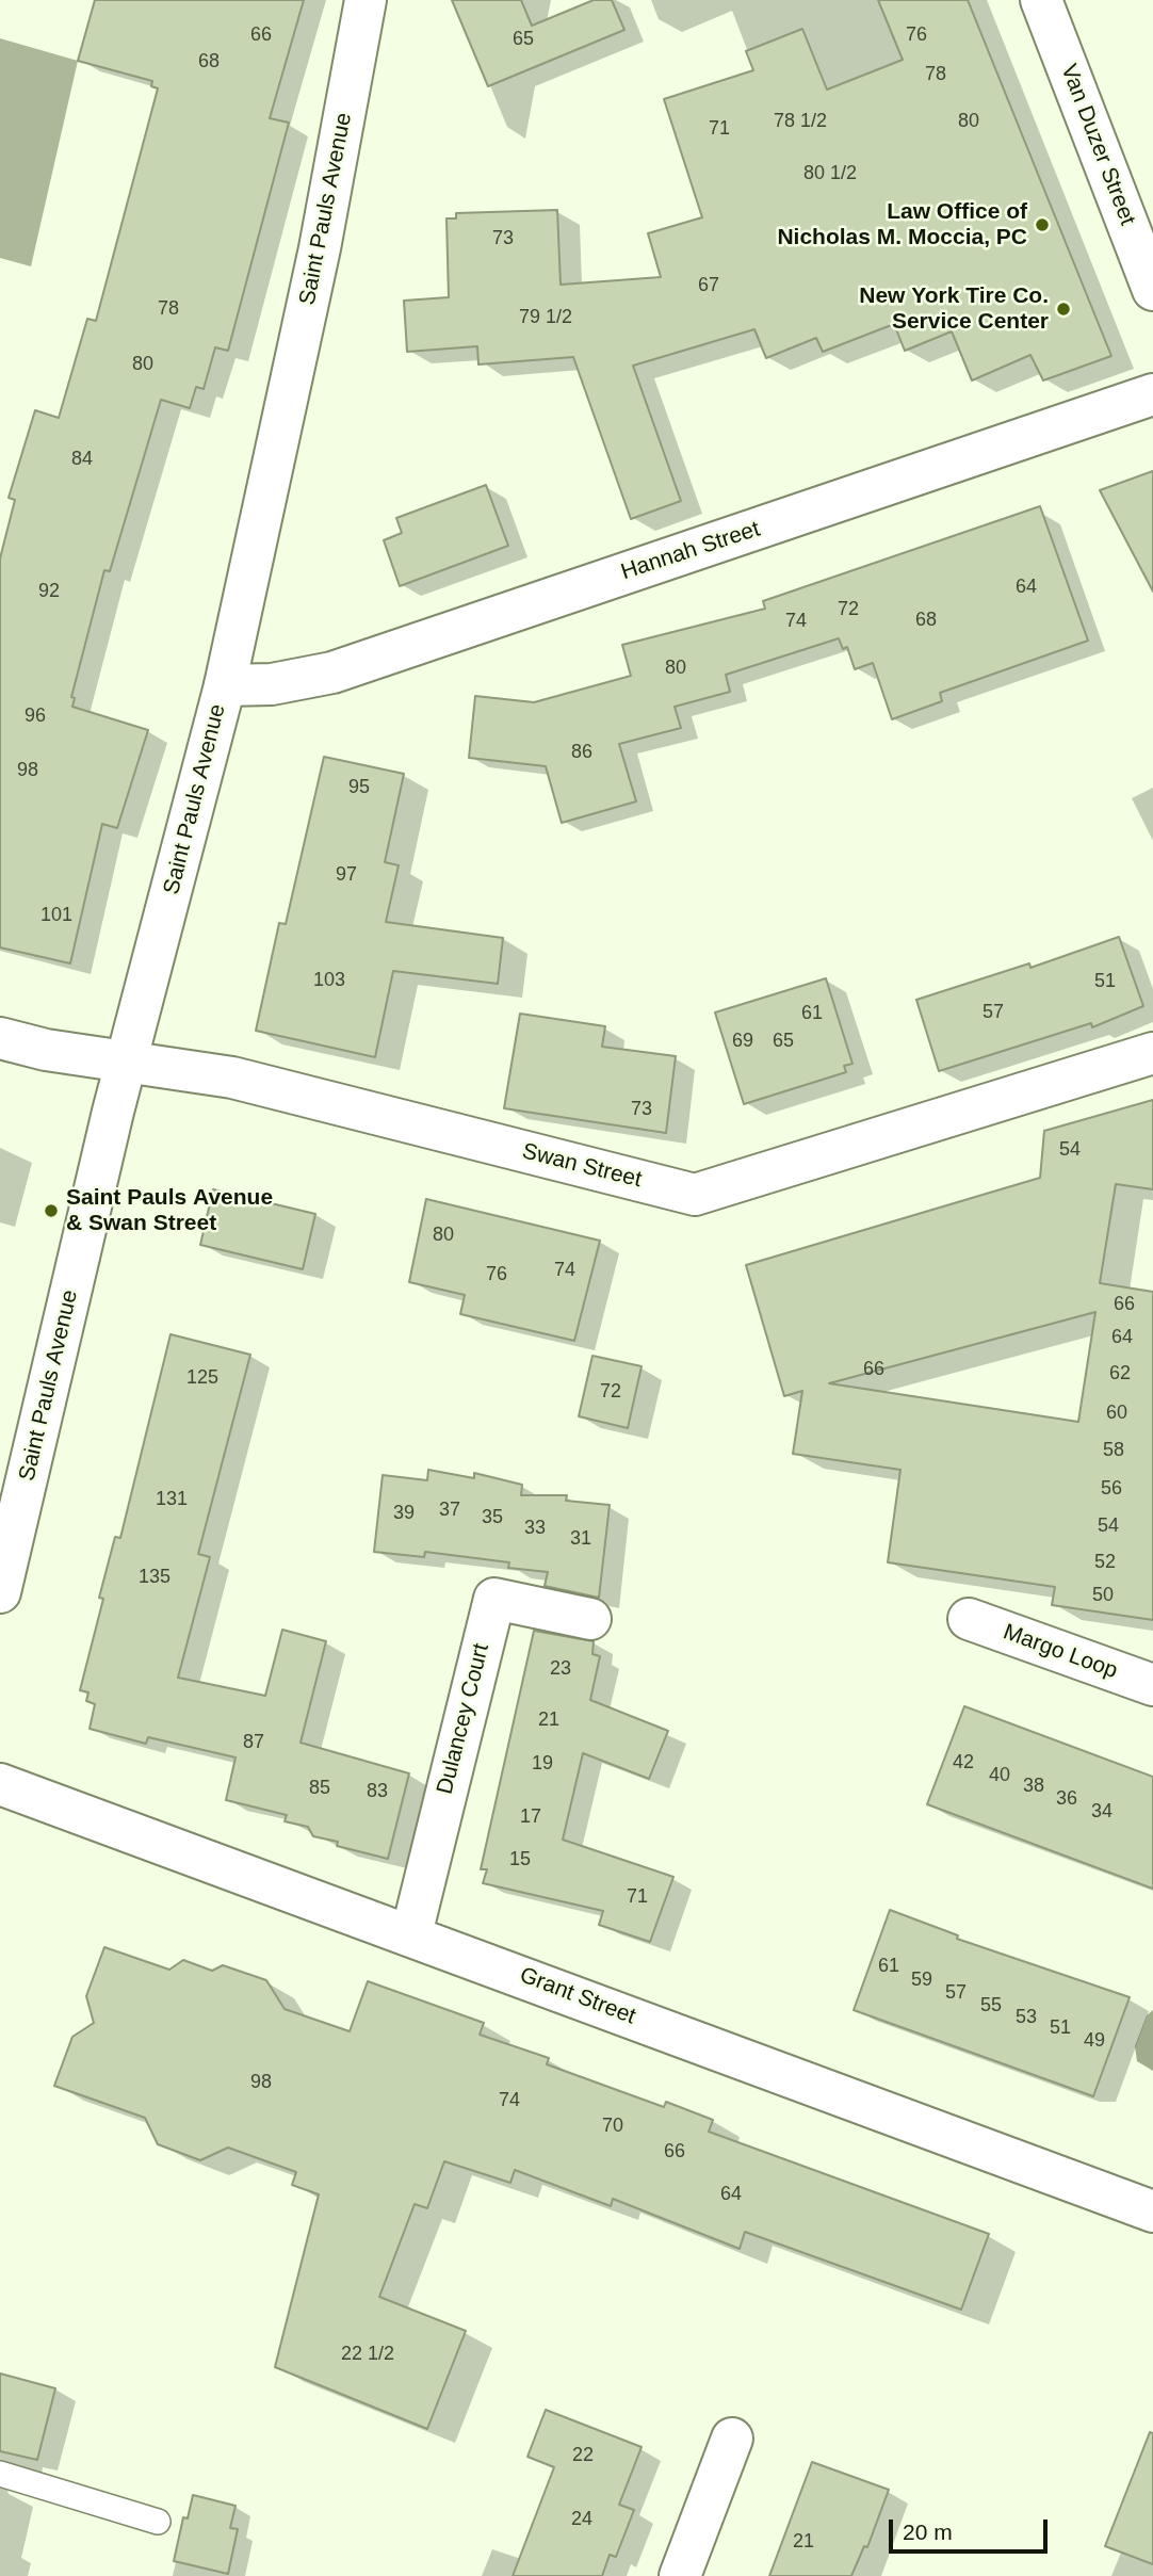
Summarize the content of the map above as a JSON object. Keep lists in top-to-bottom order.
{
  "streets": {
    "street": [
      "Van Duzer Street",
      "Saint Pauls Avenue",
      "Hannah Street",
      "Swan Street",
      "Margo Loop",
      "Dulancey Court",
      "Grant Street"
    ]
  },
  "crossings": [
    ["Saint Pauls Avenue", "Hannah Street"],
    ["Saint Pauls Avenue", "Swan Street"],
    ["Dulancey Court", "Grant Street"]
  ],
  "places": ["Law Office of Nicholas M. Moccia, PC", "New York Tire Co. Service Center", "Saint Pauls Avenue & Swan Street"],
  "house_numbers": [
    "66",
    "76",
    "65",
    "68",
    "78",
    "78 1/2",
    "80",
    "71",
    "80 1/2",
    "73",
    "67",
    "78",
    "79 1/2",
    "80",
    "84",
    "64",
    "92",
    "72",
    "68",
    "74",
    "80",
    "96",
    "86",
    "98",
    "95",
    "97",
    "101",
    "103",
    "51",
    "57",
    "61",
    "69",
    "65",
    "73",
    "54",
    "80",
    "74",
    "76",
    "66",
    "64",
    "66",
    "62",
    "125",
    "72",
    "60",
    "58",
    "56",
    "131",
    "37",
    "39",
    "35",
    "54",
    "33",
    "31",
    "52",
    "135",
    "50",
    "23",
    "21",
    "87",
    "42",
    "19",
    "40",
    "38",
    "85",
    "83",
    "36",
    "34",
    "17",
    "15",
    "71",
    "61",
    "59",
    "57",
    "55",
    "53",
    "51",
    "49",
    "98",
    "74",
    "70",
    "66",
    "64",
    "22 1/2",
    "22",
    "24",
    "21"
  ],
  "scale_bar": "20 m"
}
